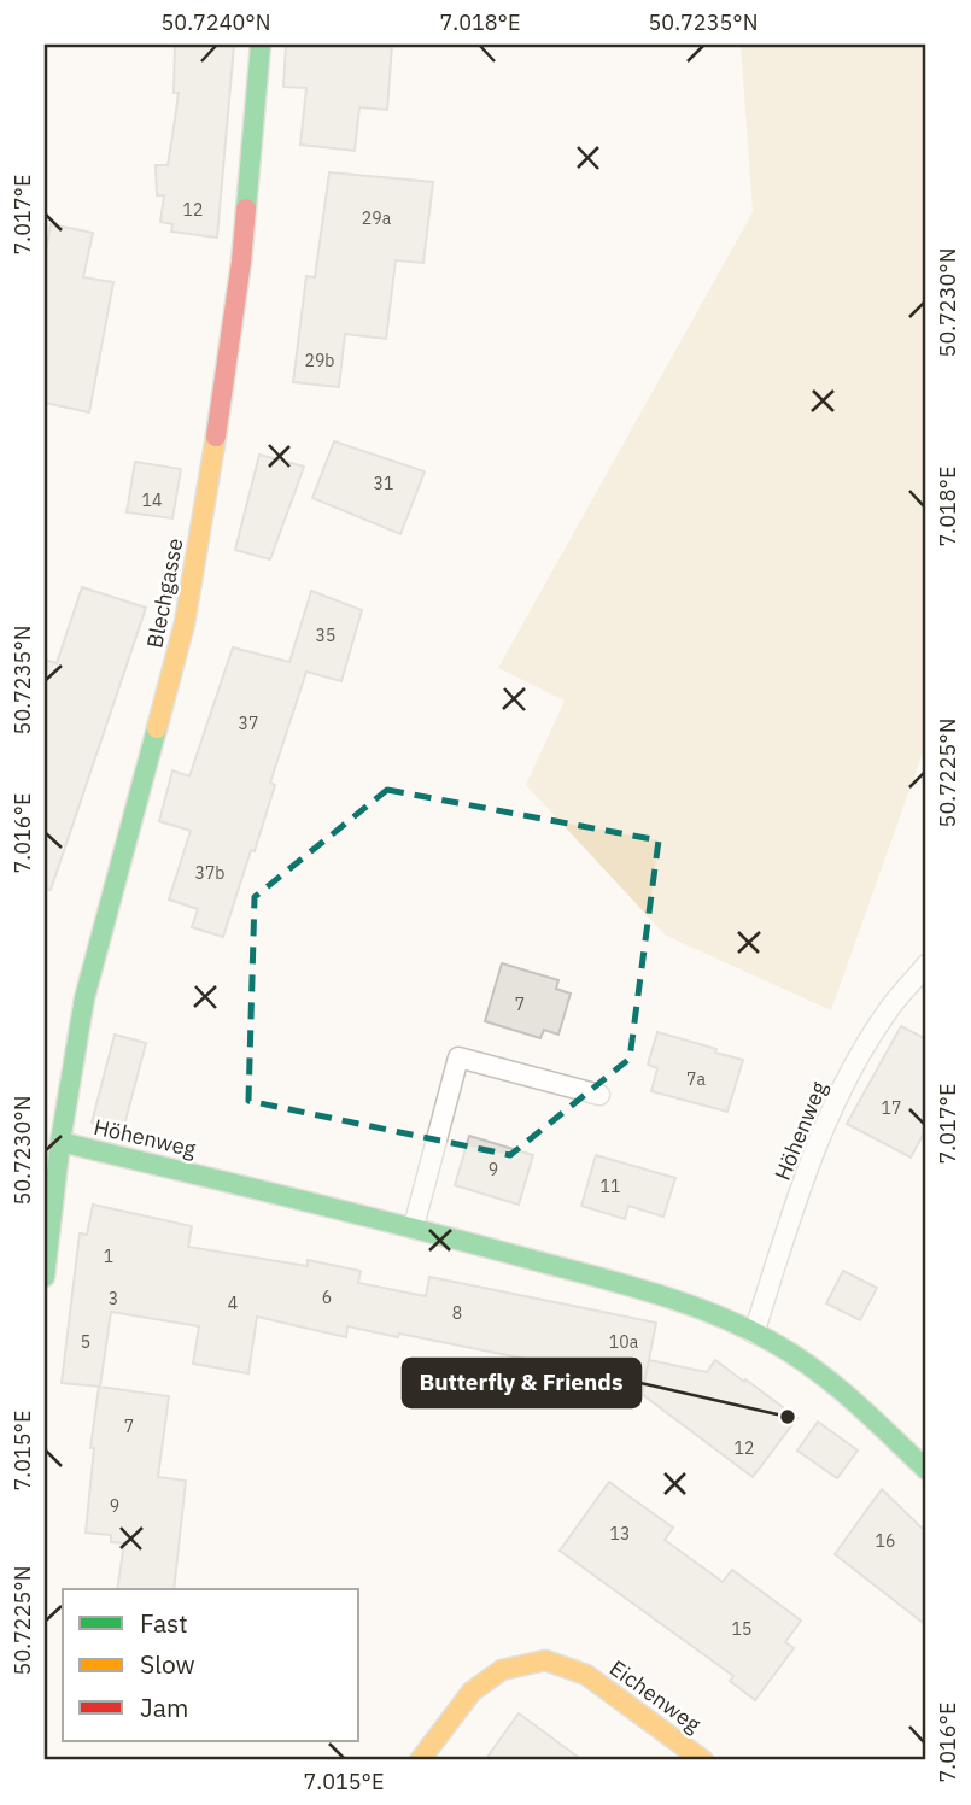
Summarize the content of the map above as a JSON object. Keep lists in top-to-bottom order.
{
  "streets": {
    "street": ["Blechgasse", "Höhenweg", "Eichenweg"]
  },
  "crossings": [
    ["Blechgasse", "Höhenweg"]
  ],
  "places": ["Butterfly & Friends"],
  "house_numbers": [
    "12",
    "29a",
    "29b",
    "31",
    "14",
    "35",
    "37",
    "37b",
    "7",
    "7a",
    "17",
    "9",
    "11",
    "1",
    "6",
    "3",
    "4",
    "8",
    "5",
    "10a",
    "7",
    "12",
    "9",
    "13",
    "16",
    "15"
  ],
  "legend": ["Fast", "Slow", "Jam"],
  "coordinates": [
    "50.7240°N",
    "7.018°E",
    "50.7235°N",
    "7.017°E",
    "50.7230°N",
    "50.7225°N",
    "7.016°E",
    "7.015°E"
  ]
}
